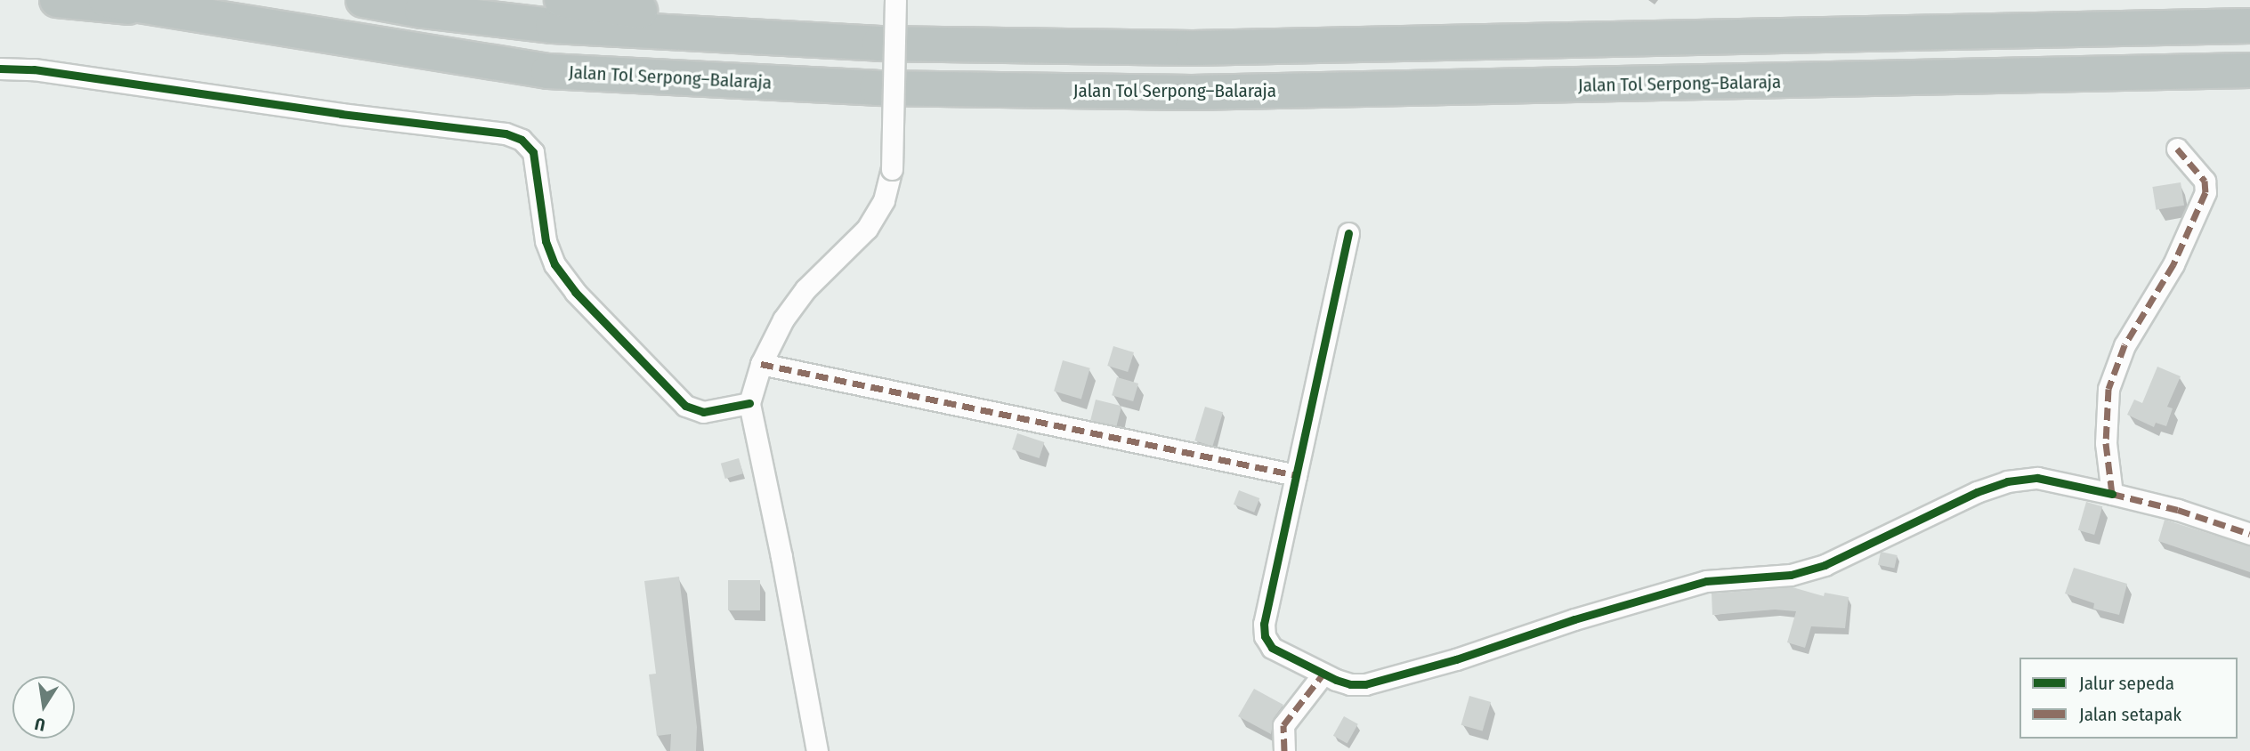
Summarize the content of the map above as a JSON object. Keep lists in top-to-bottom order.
{
  "streets": {
    "highway": ["Jalan Tol Serpong–Balaraja"]
  },
  "legend": ["Jalur sepeda", "Jalan setapak"],
  "north": "bottom"
}
